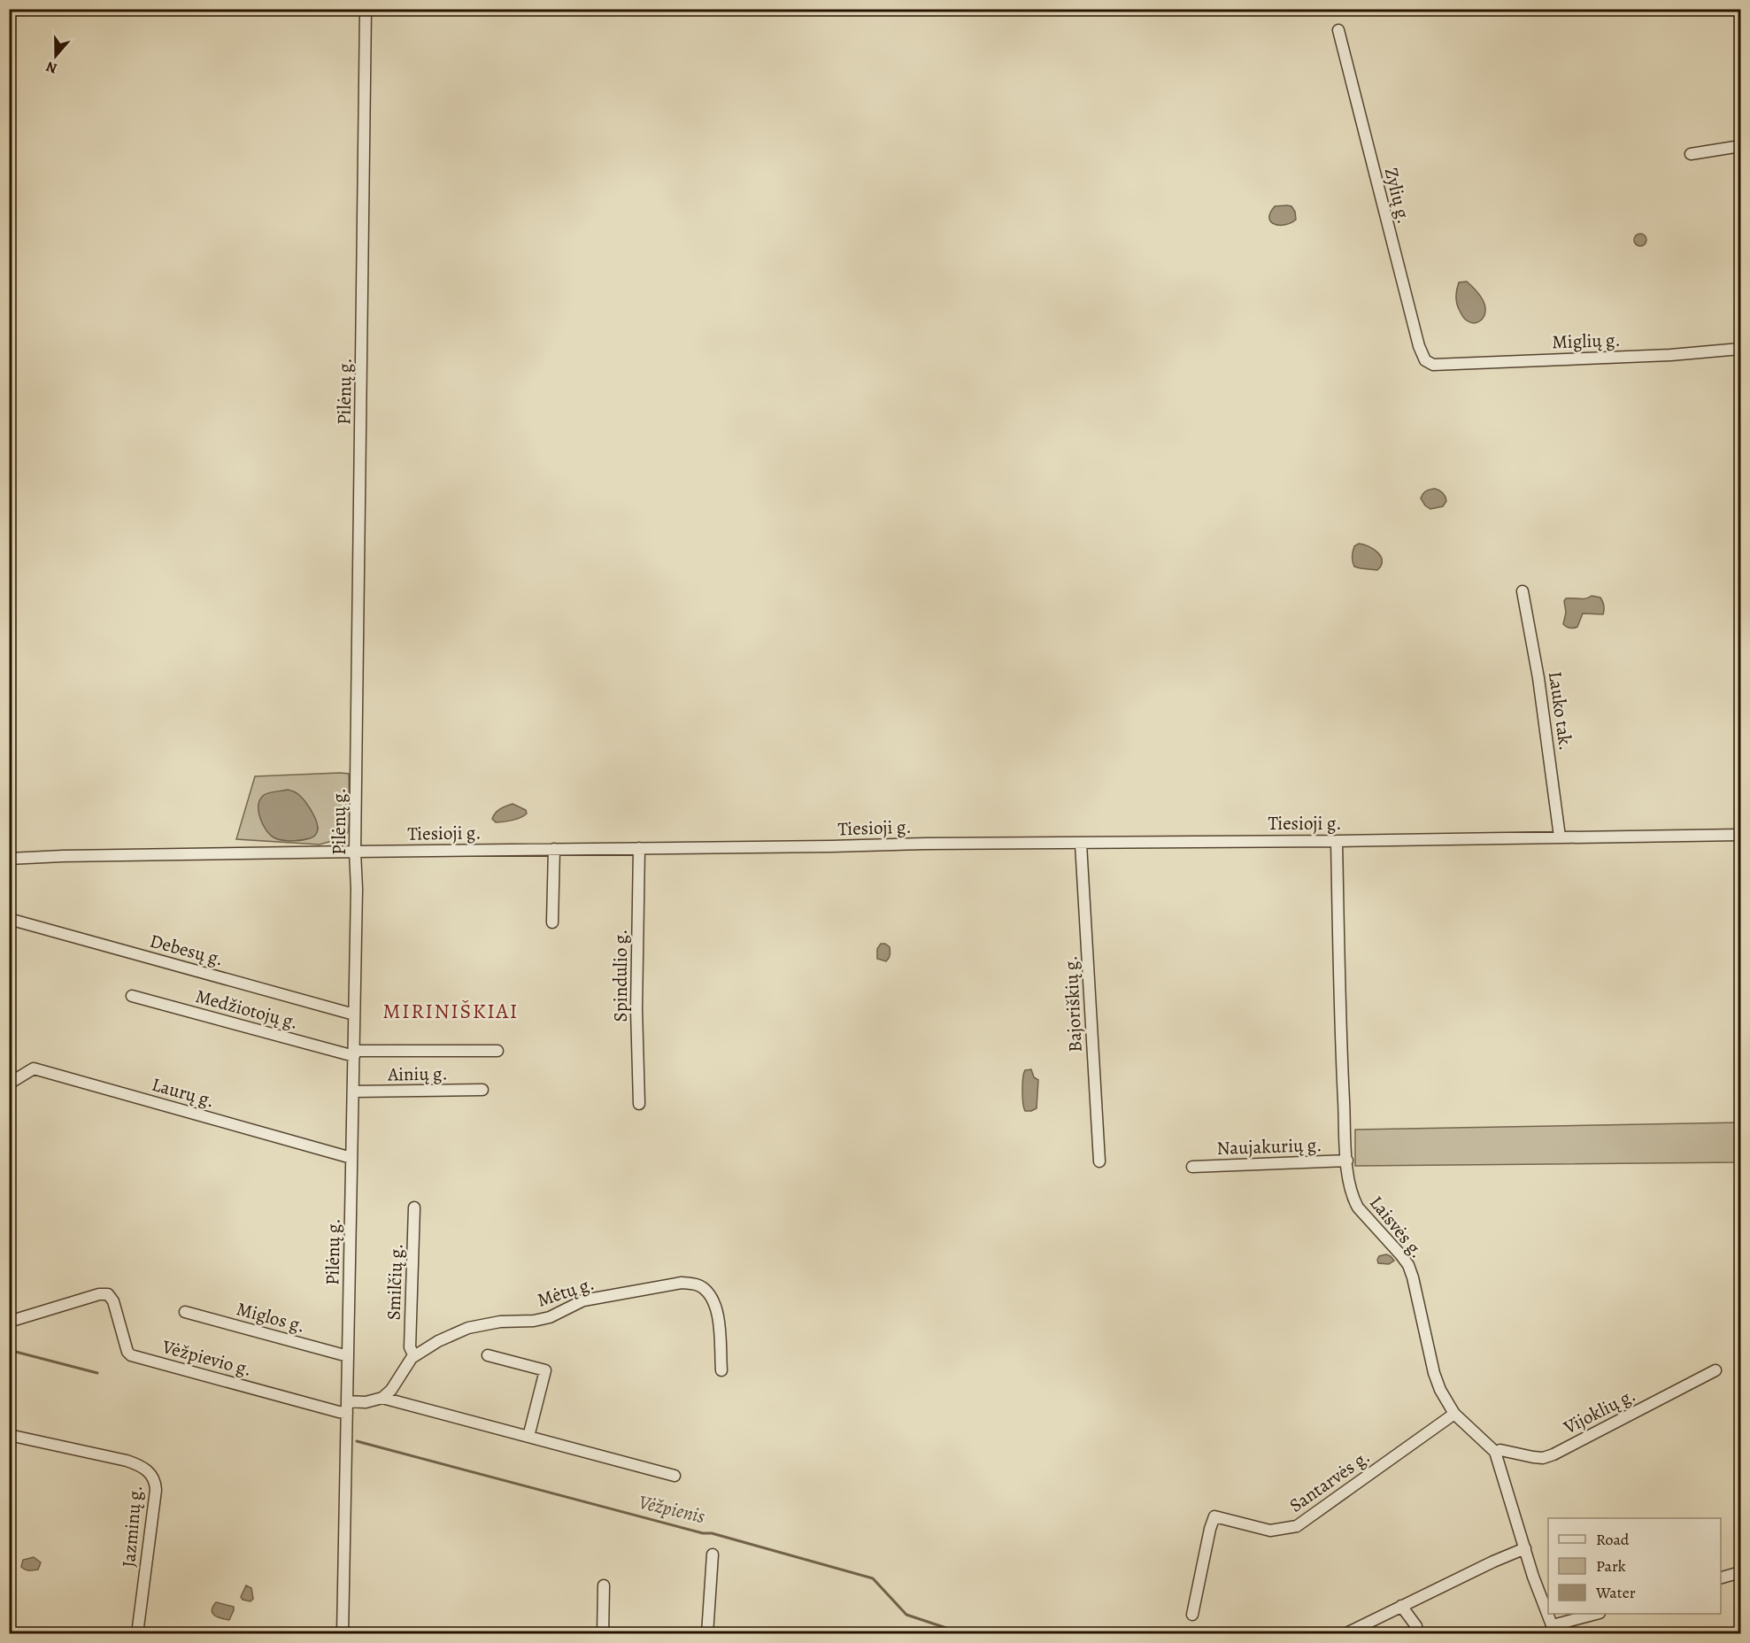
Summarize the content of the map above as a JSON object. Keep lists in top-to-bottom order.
{
  "streets": {
    "street": [
      "Zylių g.",
      "Miglių g.",
      "Pilėnų g.",
      "Lauko tak.",
      "Tiesioji g.",
      "Debesų g.",
      "Spindulio g.",
      "Bajoriškių g.",
      "Medžiotojų g.",
      "Ainių g.",
      "Laurų g.",
      "Naujakurių g.",
      "Laisvės g.",
      "Smilčių g.",
      "Mėtų g.",
      "Miglos g.",
      "Vėžpievio g.",
      "Vijoklių g.",
      "Santarvės g.",
      "Jazminų g."
    ]
  },
  "crossings": [
    ["Zylių g.", "Miglių g."],
    ["Pilėnų g.", "Tiesioji g."],
    ["Pilėnų g.", "Debesų g."],
    ["Pilėnų g.", "Medžiotojų g."],
    ["Pilėnų g.", "Ainių g."],
    ["Pilėnų g.", "Laurų g."],
    ["Pilėnų g.", "Miglos g."],
    ["Pilėnų g.", "Vėžpievio g."],
    ["Lauko tak.", "Tiesioji g."],
    ["Tiesioji g.", "Spindulio g."],
    ["Tiesioji g.", "Bajoriškių g."],
    ["Tiesioji g.", "Laisvės g."],
    ["Naujakurių g.", "Laisvės g."],
    ["Laisvės g.", "Vijoklių g."],
    ["Laisvės g.", "Santarvės g."],
    ["Smilčių g.", "Mėtų g."]
  ],
  "districts": ["MIRINIŠKIAI"],
  "water": ["Vėžpienis"],
  "legend": ["Road", "Park", "Water"],
  "north": "bottom"
}
